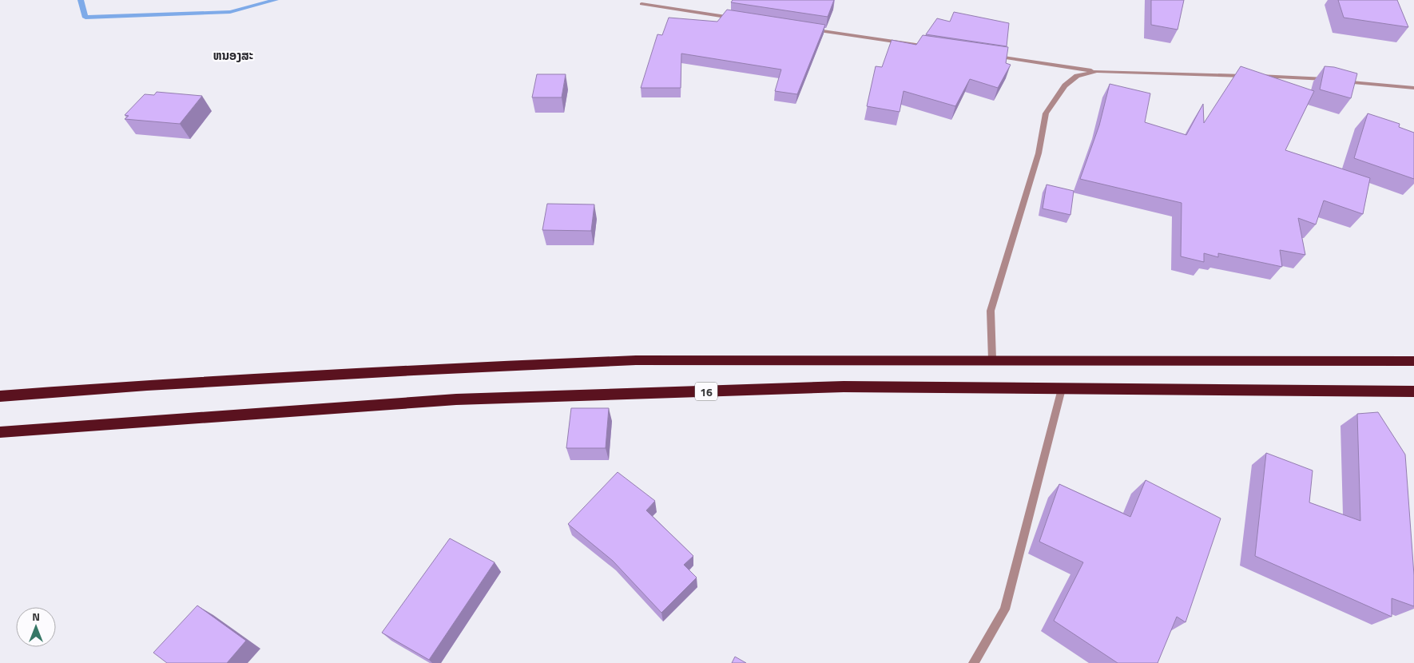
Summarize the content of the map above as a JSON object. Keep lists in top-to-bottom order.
{
  "streets": {
    "highway": ["16"]
  },
  "districts": ["ຫນອງສະ"],
  "north": "top"
}
